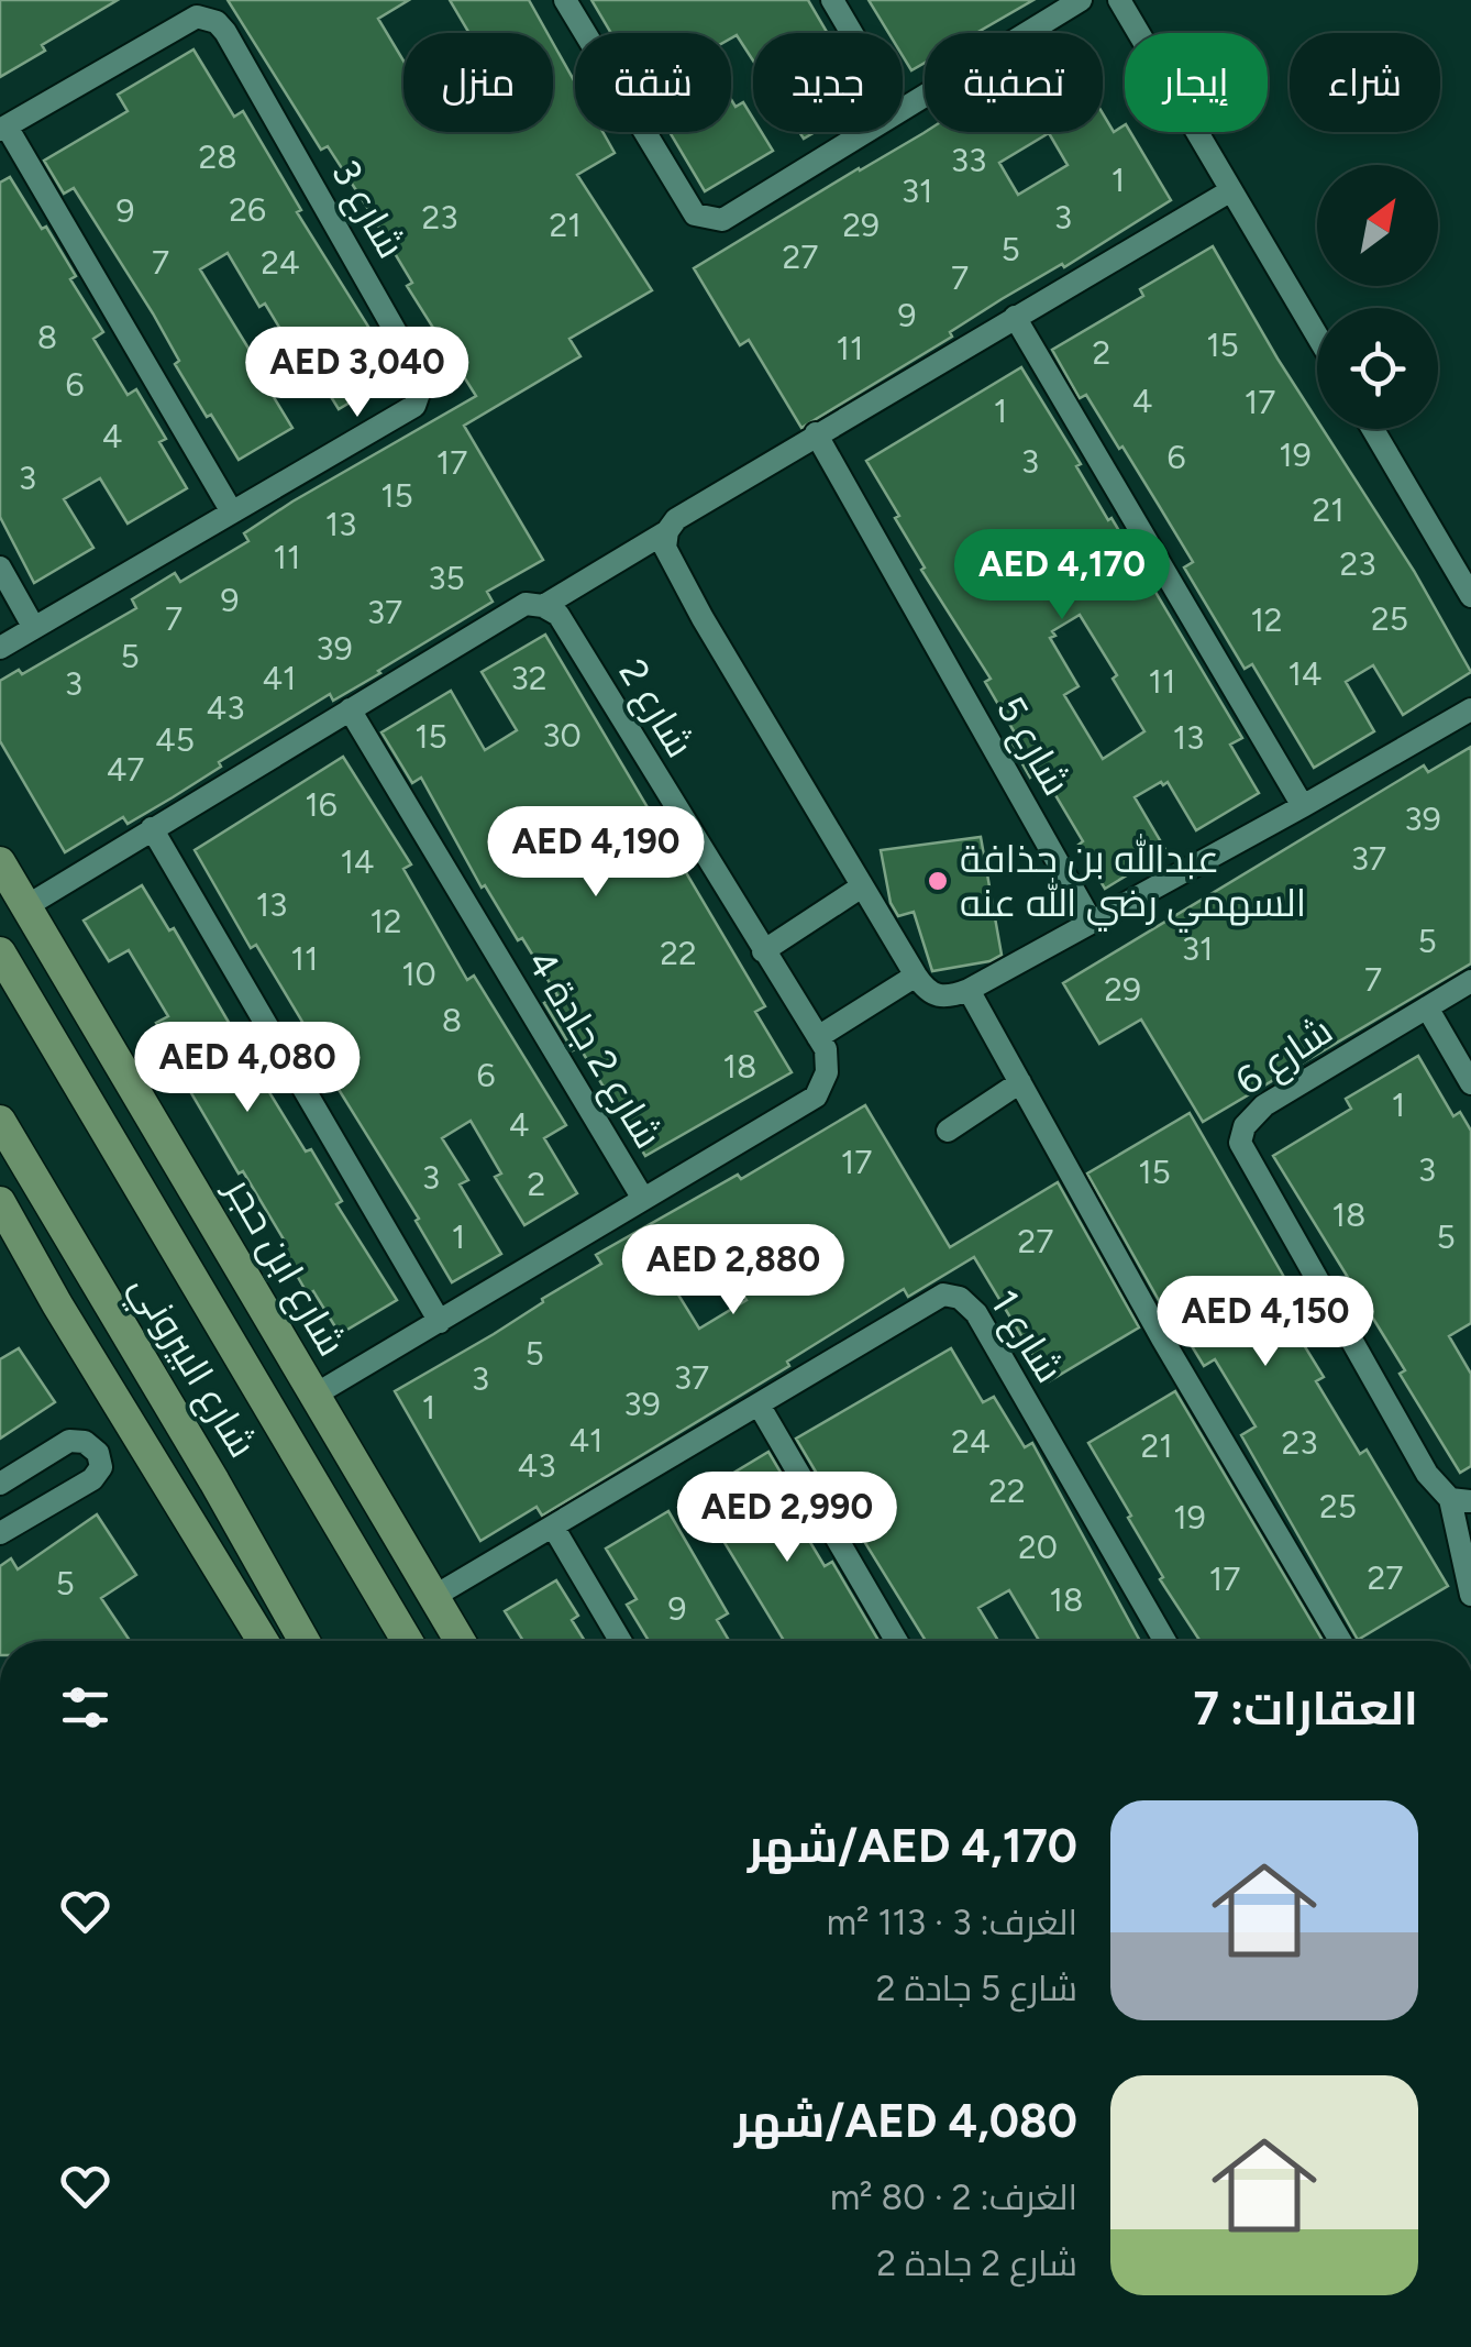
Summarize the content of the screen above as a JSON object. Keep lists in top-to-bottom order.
{
  "streets": {
    "main road": ["شارع ابن حجر", "شارع البيروني"],
    "street": [
      "شارع 3",
      "شارع 2",
      "شارع 5",
      "شارع 2 جادة 4",
      "شارع 6",
      "شارع 1"
    ]
  },
  "crossings": [
    ["شارع ابن حجر", "شارع 1"]
  ],
  "places": ["عبدالله بن حذافة السهمي رضي الله عنه"],
  "house_numbers": [
    "28",
    "33",
    "1",
    "31",
    "26",
    "9",
    "23",
    "3",
    "21",
    "29",
    "5",
    "27",
    "7",
    "24",
    "7",
    "9",
    "8",
    "15",
    "11",
    "2",
    "6",
    "4",
    "17",
    "1",
    "4",
    "19",
    "6",
    "3",
    "17",
    "3",
    "15",
    "21",
    "13",
    "11",
    "23",
    "35",
    "9",
    "37",
    "7",
    "25",
    "12",
    "39",
    "5",
    "14",
    "41",
    "32",
    "11",
    "3",
    "43",
    "30",
    "15",
    "13",
    "45",
    "47",
    "16",
    "39",
    "37",
    "14",
    "13",
    "12",
    "5",
    "31",
    "22",
    "11",
    "10",
    "7",
    "29",
    "8",
    "18",
    "6",
    "1",
    "4",
    "17",
    "3",
    "15",
    "3",
    "2",
    "18",
    "1",
    "5",
    "27",
    "5",
    "37",
    "3",
    "39",
    "1",
    "41",
    "24",
    "23",
    "21",
    "43",
    "22",
    "25",
    "19",
    "20",
    "27",
    "17",
    "5",
    "18",
    "9"
  ],
  "north": "top right",
  "page": {
    "chip": [
      "شراء",
      "إيجار",
      "تصفية",
      "جديد",
      "شقة",
      "منزل"
    ],
    "price": [
      "AED 3,040",
      "AED 4,170",
      "AED 4,190",
      "AED 4,080",
      "AED 2,880",
      "AED 4,150",
      "AED 2,990"
    ],
    "heading": "العقارات: 7",
    "list": [
      {
        "name": "AED 4,170/شهر",
        "note": "الغرف: 3 · 113 m² · شارع 5 جادة 2"
      },
      {
        "name": "AED 4,080/شهر",
        "note": "الغرف: 2 · 80 m² · شارع 2 جادة 2"
      }
    ]
  }
}
